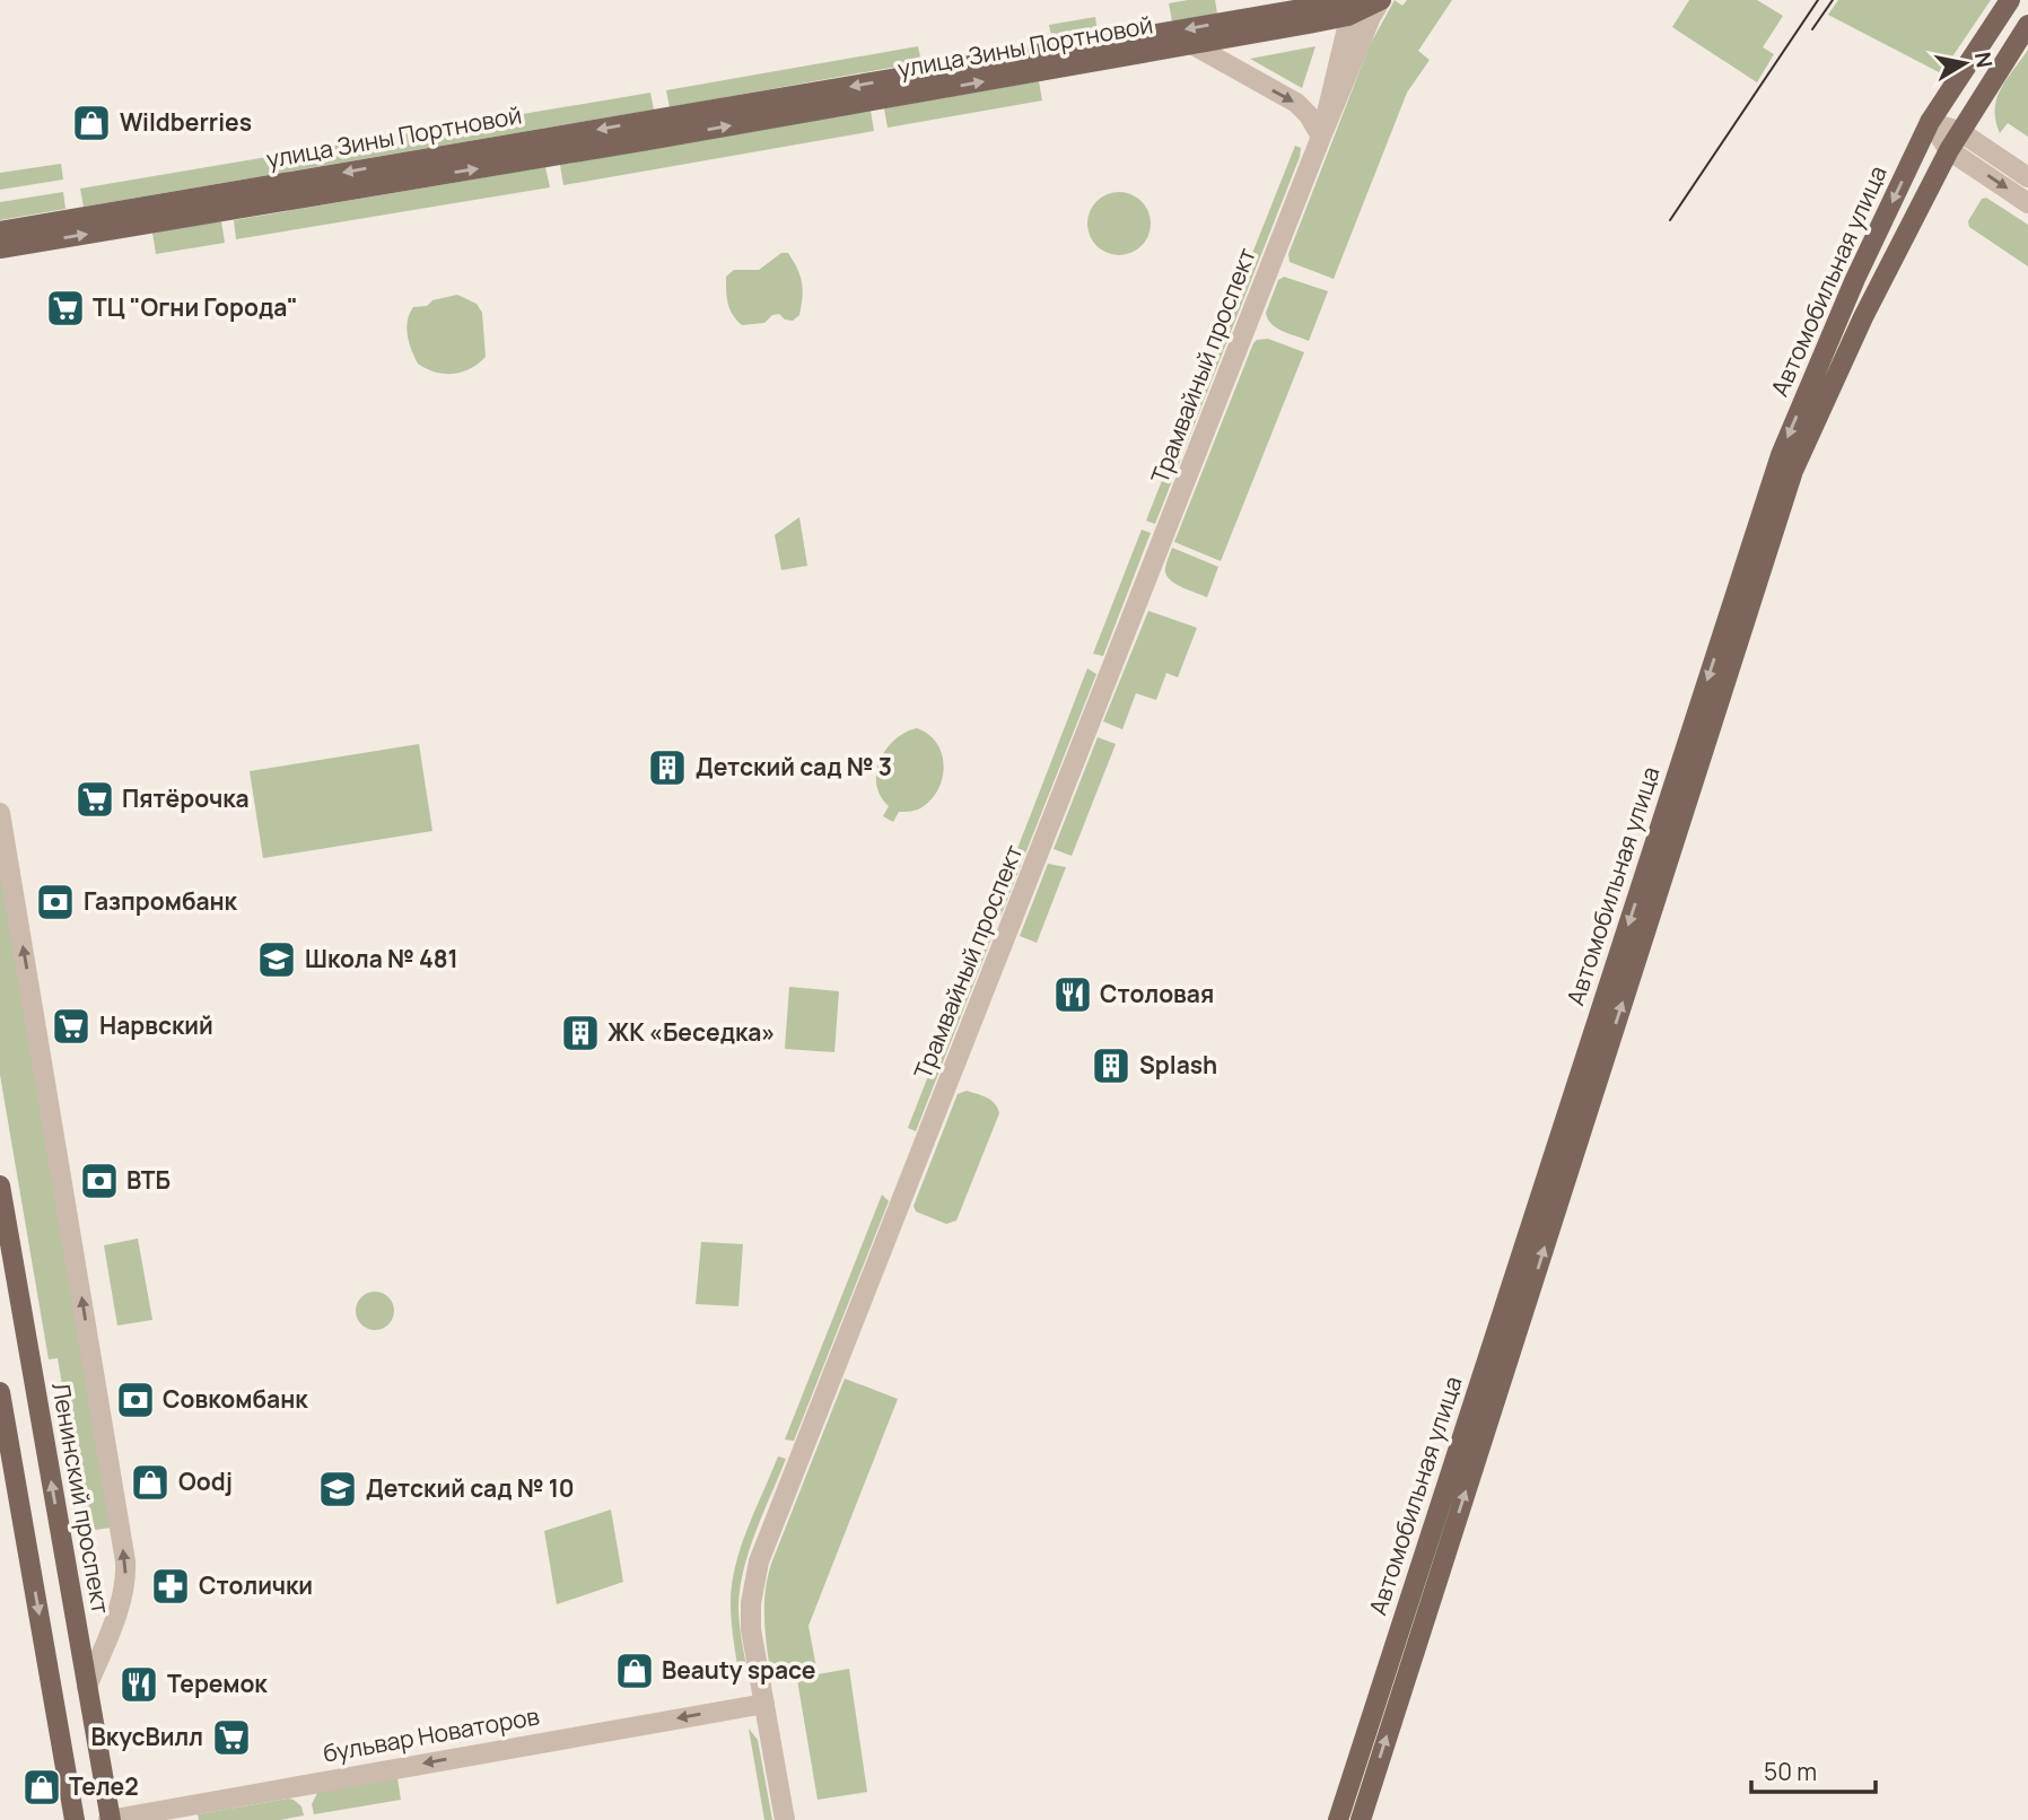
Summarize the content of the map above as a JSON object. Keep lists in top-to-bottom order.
{
  "streets": {
    "main road": ["улица Зины Портновой", "Автомобильная улица", "Ленинский проспект"],
    "street": ["Трамвайный проспект", "бульвар Новаторов"]
  },
  "crossings": [
    ["улица Зины Портновой", "Трамвайный проспект"],
    ["Трамвайный проспект", "бульвар Новаторов"],
    ["Ленинский проспект", "бульвар Новаторов"]
  ],
  "one_way": ["бульвар Новаторов"],
  "places": {
    "shop": [
      "Wildberries",
      "Oodj",
      "Beauty space",
      "Теле2"
    ],
    "supermarket": [
      "ТЦ \"Огни Города\"",
      "Пятёрочка",
      "Нарвский",
      "ВкусВилл"
    ],
    "building": ["Детский сад № 3", "ЖК «Беседка»", "Splash"],
    "bank": ["Газпромбанк", "ВТБ", "Совкомбанк"],
    "school or university": ["Школа № 481", "Детский сад № 10"],
    "restaurant": ["Столовая", "Теремок"],
    "pharmacy": ["Столички"]
  },
  "scale_bar": "50 m",
  "north": "right"
}
